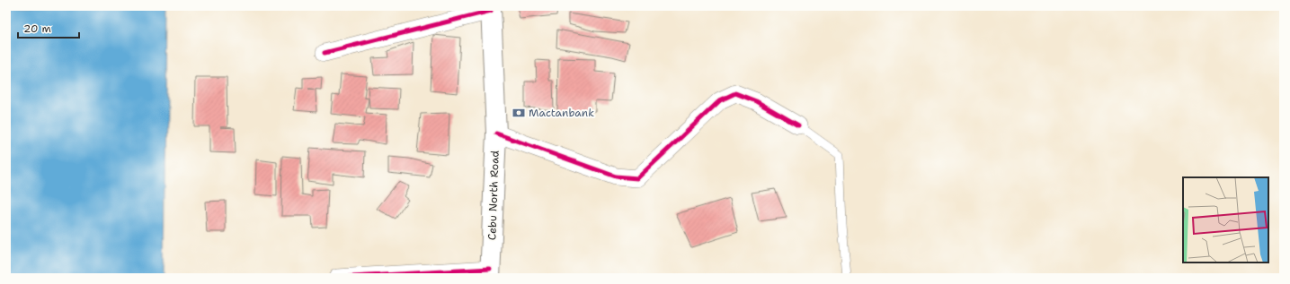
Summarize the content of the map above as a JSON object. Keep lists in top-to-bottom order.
{
  "streets": {
    "highway": ["Cebu North Road"]
  },
  "places": {
    "bank": ["Mactanbank"]
  },
  "scale_bar": "20 m"
}
